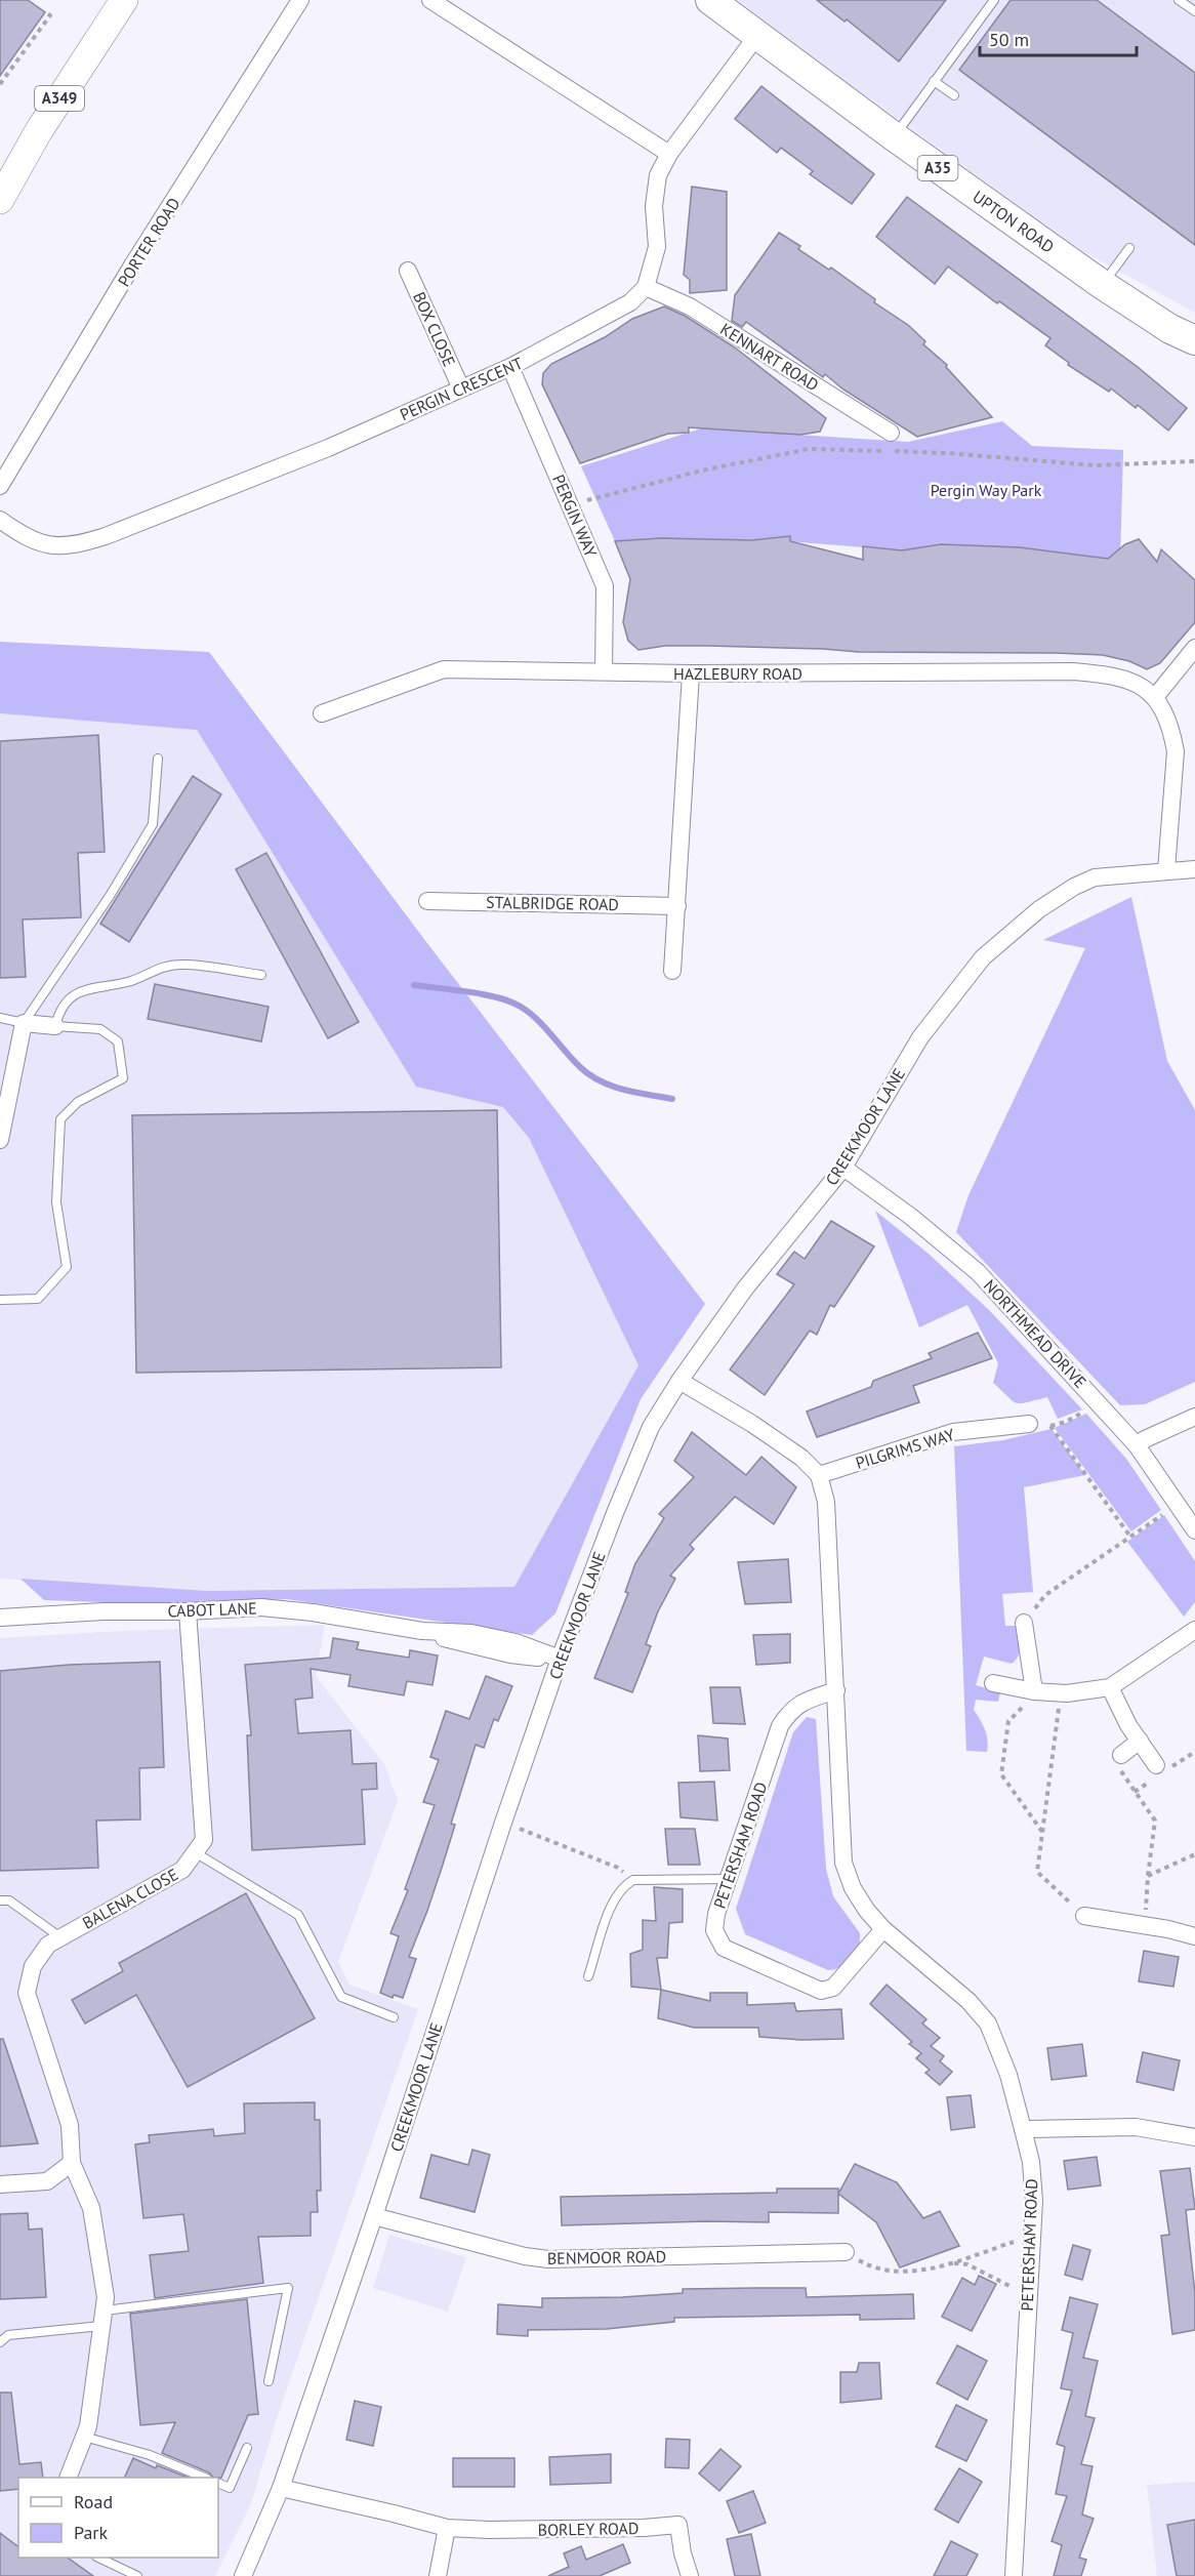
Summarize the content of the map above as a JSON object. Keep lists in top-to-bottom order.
{
  "streets": {
    "highway": ["A35", "UPTON ROAD"],
    "main road": ["A349"],
    "street": [
      "PORTER ROAD",
      "BOX CLOSE",
      "KENNART ROAD",
      "PERGIN CRESCENT",
      "PERGIN WAY",
      "HAZLEBURY ROAD",
      "STALBRIDGE ROAD",
      "CREEKMOOR LANE",
      "NORTHMEAD DRIVE",
      "PILGRIMS WAY",
      "CABOT LANE",
      "PETERSHAM ROAD",
      "BALENA CLOSE",
      "BENMOOR ROAD",
      "BORLEY ROAD"
    ]
  },
  "crossings": [
    ["BOX CLOSE", "PERGIN CRESCENT"],
    ["KENNART ROAD", "PERGIN CRESCENT"],
    ["PERGIN CRESCENT", "PERGIN WAY"],
    ["PERGIN WAY", "HAZLEBURY ROAD"],
    ["HAZLEBURY ROAD", "CREEKMOOR LANE"],
    ["CREEKMOOR LANE", "NORTHMEAD DRIVE"],
    ["CREEKMOOR LANE", "CABOT LANE"],
    ["CREEKMOOR LANE", "BENMOOR ROAD"],
    ["CREEKMOOR LANE", "BORLEY ROAD"],
    ["PILGRIMS WAY", "PETERSHAM ROAD"],
    ["CABOT LANE", "BALENA CLOSE"]
  ],
  "parks": ["Pergin Way Park"],
  "legend": ["Road", "Park"],
  "scale_bar": "50 m"
}
